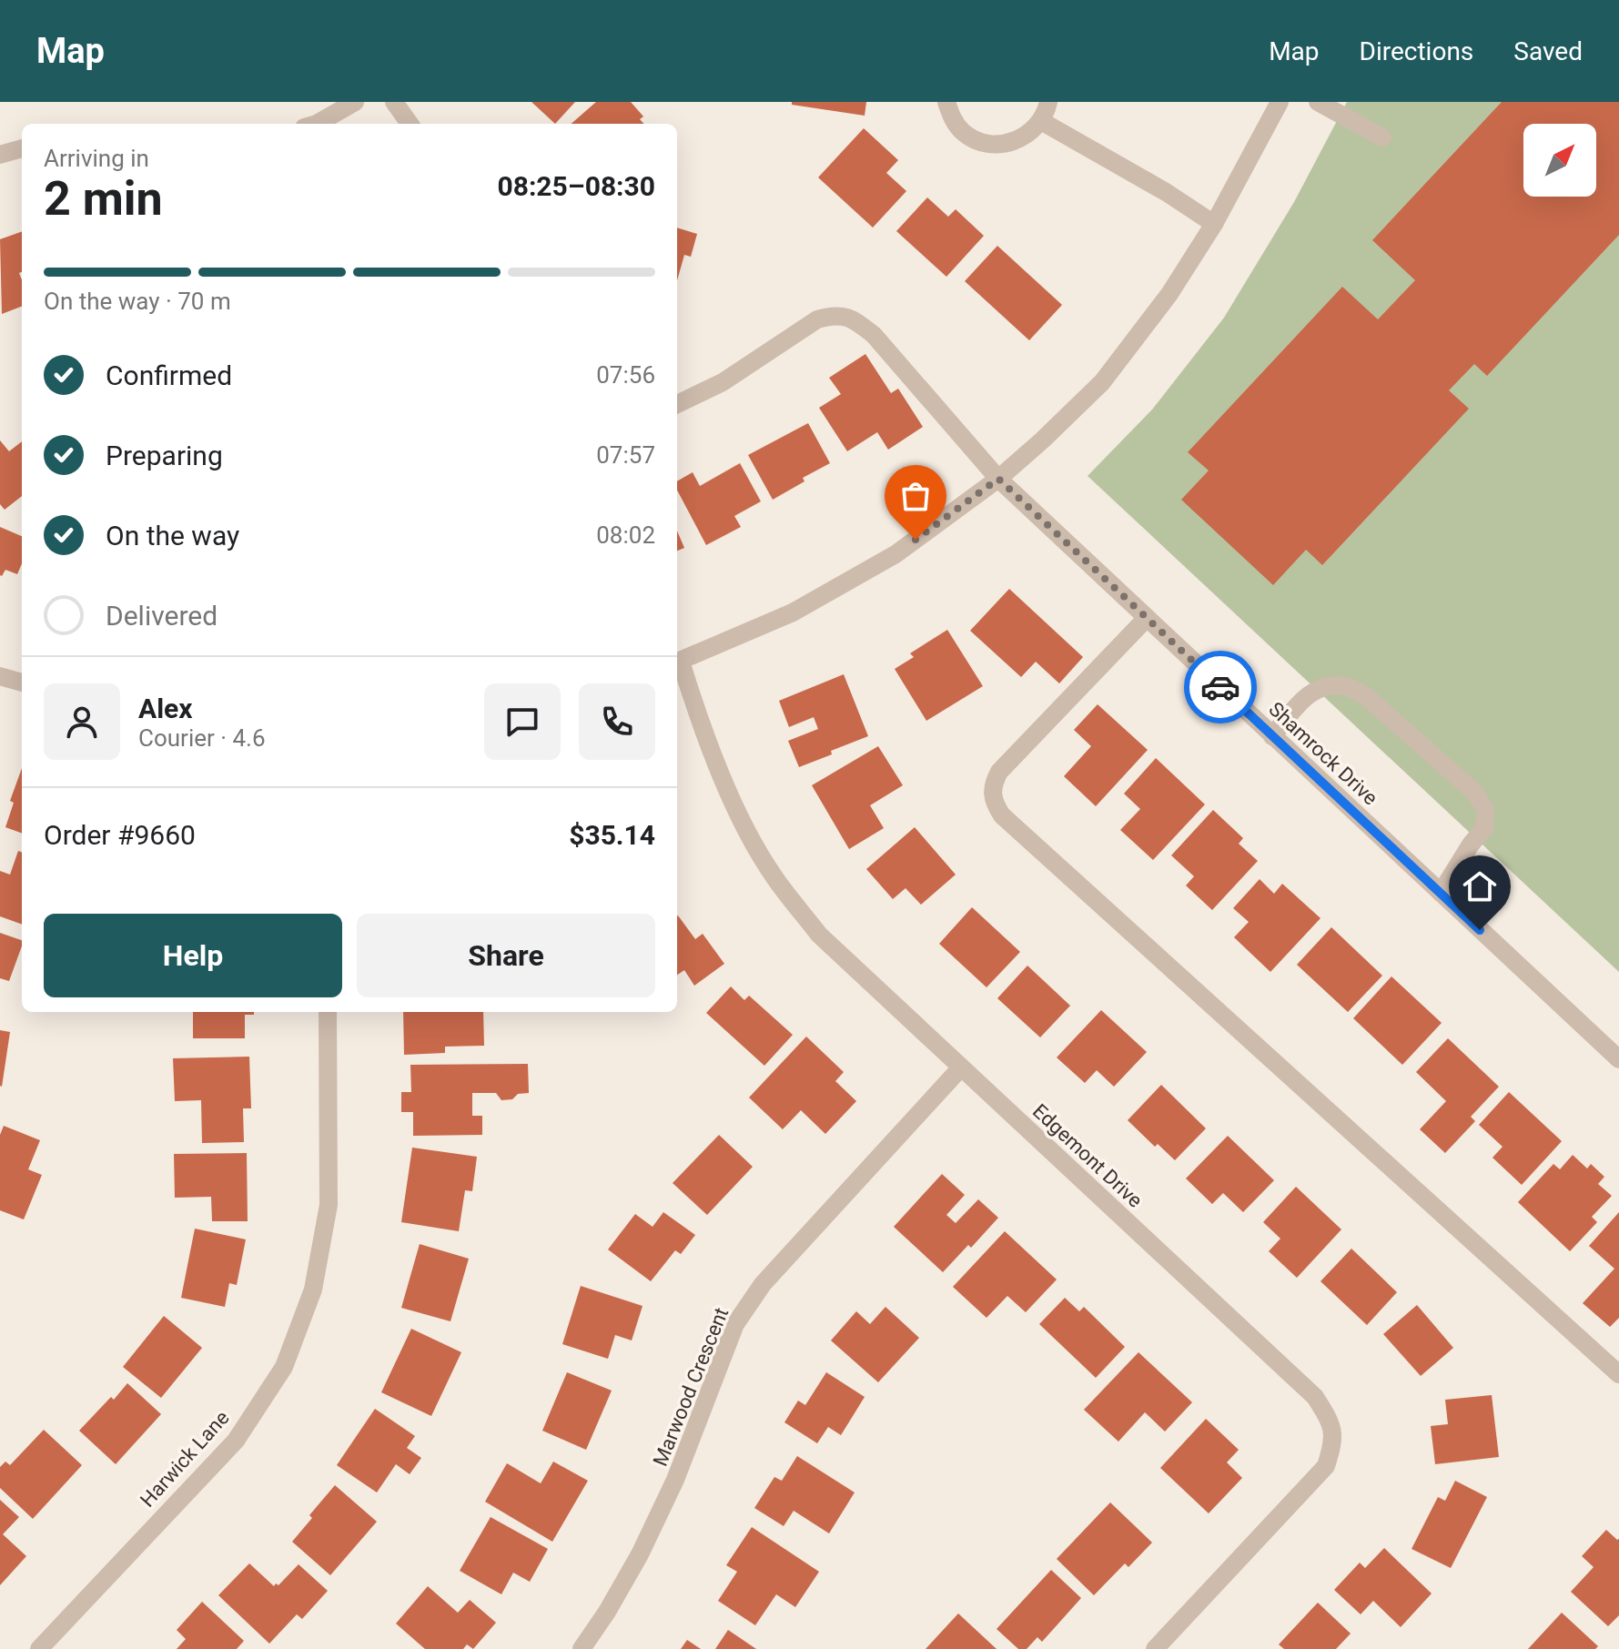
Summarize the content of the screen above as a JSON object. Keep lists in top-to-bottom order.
{
  "streets": {
    "street": [
      "Shamrock Drive",
      "Edgemont Drive",
      "Marwood Crescent",
      "Harwick Lane"
    ]
  },
  "crossings": [
    ["Edgemont Drive", "Marwood Crescent"]
  ],
  "north": "top right",
  "page": {
    "header": "Map",
    "nav": ["Map", "Directions", "Saved"],
    "heading": ["2 min", "Arriving in", "08:25–08:30"],
    "panel": [
      "Alex",
      "Courier · 4.6",
      "Order #9660",
      "$35.14"
    ],
    "bar": "On the way · 70 m",
    "list": [
      ["Confirmed", "07:56"],
      ["Preparing", "07:57"],
      ["On the way", "08:02"],
      "Delivered"
    ],
    "buttons": ["Help", "Share"]
  }
}
